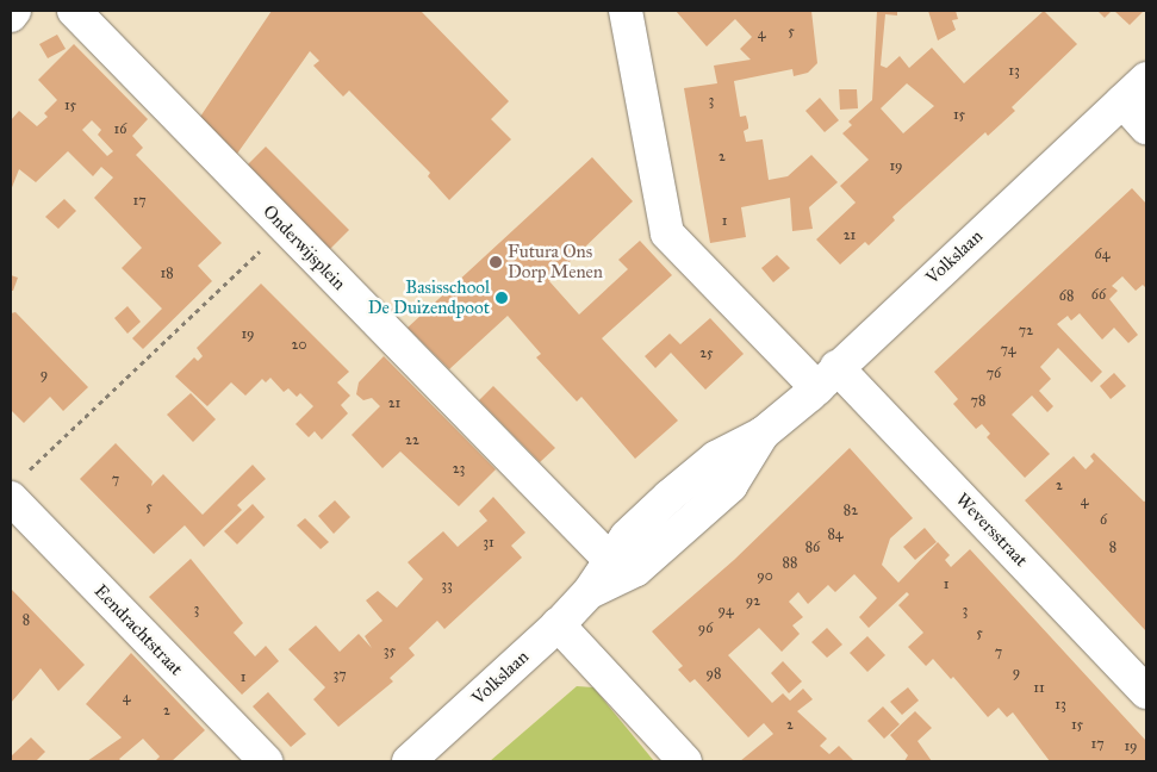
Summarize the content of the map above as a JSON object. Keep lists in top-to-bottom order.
{
  "streets": {
    "street": [
      "Onderwijsplein",
      "Volkslaan",
      "Weversstraat",
      "Eendrachtstraat"
    ]
  },
  "crossings": [
    ["Onderwijsplein", "Volkslaan"],
    ["Volkslaan", "Weversstraat"]
  ],
  "places": ["Futura Ons Dorp Menen", "Basisschool De Duizendpoot"],
  "house_numbers": [
    "5",
    "4",
    "13",
    "3",
    "15",
    "15",
    "16",
    "2",
    "19",
    "17",
    "1",
    "21",
    "64",
    "18",
    "66",
    "68",
    "72",
    "19",
    "20",
    "74",
    "25",
    "76",
    "9",
    "78",
    "21",
    "22",
    "23",
    "7",
    "2",
    "4",
    "5",
    "82",
    "6",
    "84",
    "31",
    "86",
    "8",
    "88",
    "90",
    "1",
    "33",
    "92",
    "3",
    "94",
    "3",
    "8",
    "96",
    "5",
    "35",
    "7",
    "9",
    "98",
    "37",
    "1",
    "11",
    "4",
    "13",
    "2",
    "2",
    "15",
    "17",
    "19"
  ]
}
